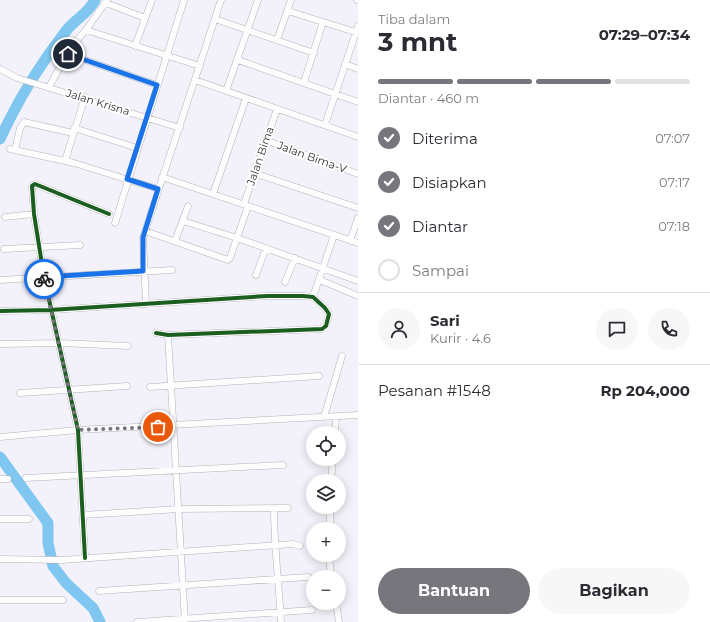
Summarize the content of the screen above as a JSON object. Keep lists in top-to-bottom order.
{
  "streets": {
    "street": ["Jalan Krisna", "Jalan Bima", "Jalan Bima-V"]
  },
  "crossings": [
    ["Jalan Bima", "Jalan Bima-V"]
  ],
  "page": {
    "heading": ["3 mnt", "Tiba dalam", "07:29–07:34"],
    "panel": [
      "Sari",
      "Kurir · 4.6",
      "Pesanan #1548",
      "Rp 204,000"
    ],
    "bar": "Diantar · 460 m",
    "list": [
      ["Diterima", "07:07"],
      ["Disiapkan", "07:17"],
      ["Diantar", "07:18"],
      "Sampai"
    ],
    "map_buttons": ["+", "−"],
    "buttons": ["Bantuan", "Bagikan"]
  }
}
